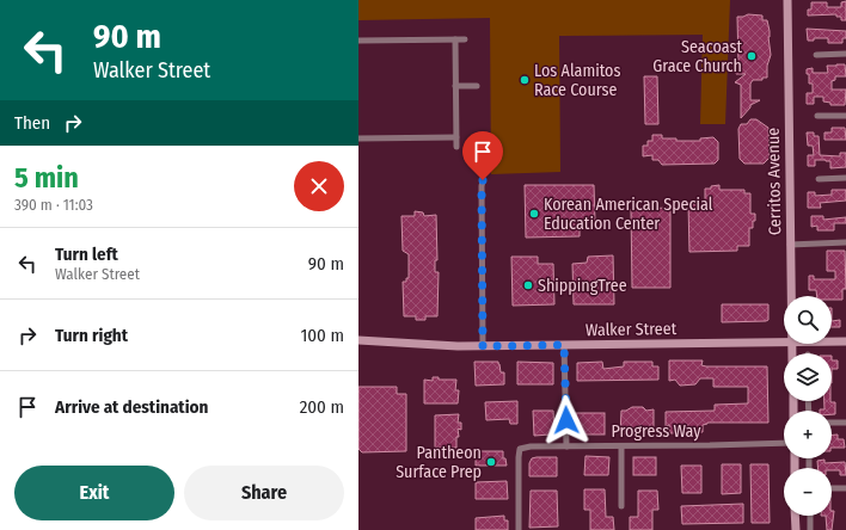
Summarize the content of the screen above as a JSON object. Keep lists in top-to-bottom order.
{
  "streets": {
    "main road": ["Cerritos Avenue", "Walker Street"],
    "street": ["Progress Way"]
  },
  "places": [
    "Seacoast Grace Church",
    "Los Alamitos Race Course",
    "Korean American Special Education Center",
    "ShippingTree",
    "Pantheon Surface Prep"
  ],
  "page": {
    "turn": ["90 m", "Walker Street"],
    "then": "Then",
    "heading": ["5 min", "390 m · 11:03"],
    "list": [
      {
        "name": "Turn left",
        "note": "Walker Street",
        "value": "90 m"
      },
      {
        "name": "Turn right",
        "value": "100 m"
      },
      {
        "name": "Arrive at destination",
        "value": "200 m"
      }
    ],
    "map_buttons": ["+", "−"],
    "buttons": ["Exit", "Share"]
  }
}
